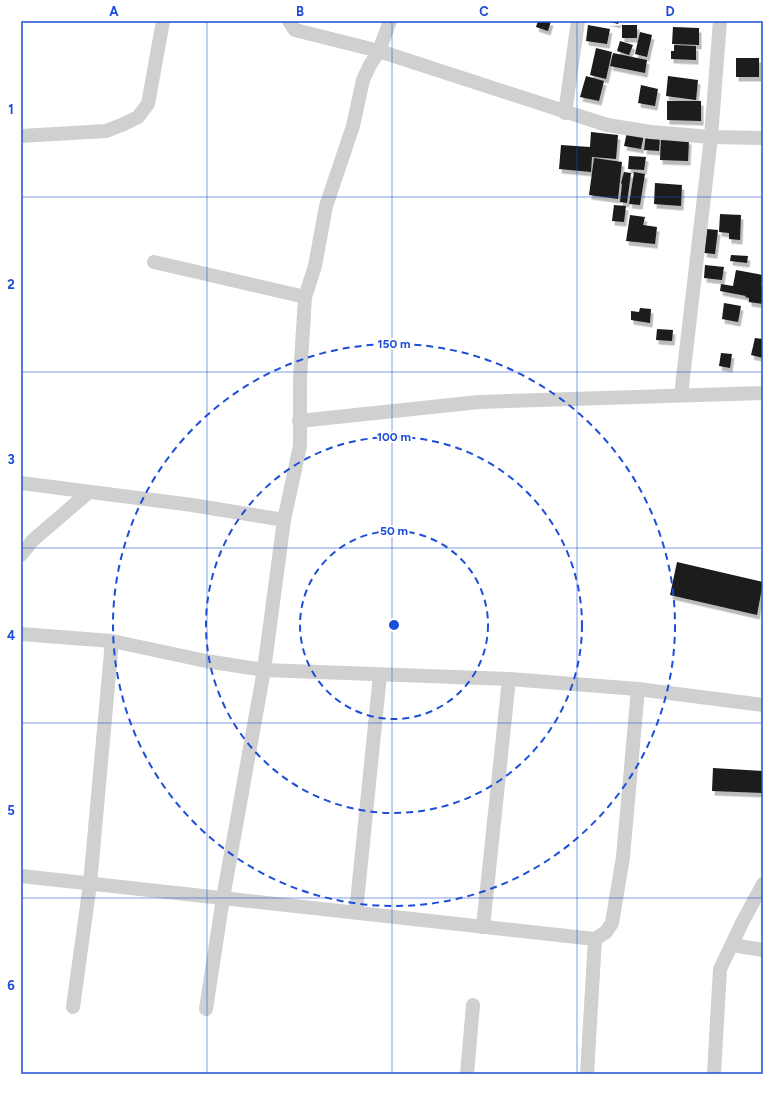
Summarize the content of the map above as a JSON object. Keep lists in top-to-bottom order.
{
  "grid": {
    "columns": [
      "A",
      "B",
      "C",
      "D"
    ],
    "rows": [
      "1",
      "2",
      "3",
      "4",
      "5",
      "6"
    ]
  },
  "rings": ["150 m", "100 m", "50 m"]
}
